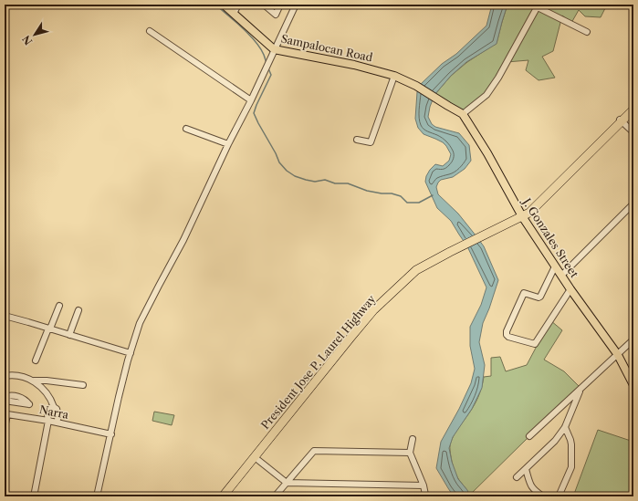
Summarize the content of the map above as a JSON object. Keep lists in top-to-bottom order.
{
  "streets": {
    "highway": ["President Jose P. Laurel Highway"],
    "main road": ["Sampalocan Road", "J. Gonzales Street"],
    "street": ["Narra"]
  },
  "crossings": [
    ["Sampalocan Road", "J. Gonzales Street"],
    ["J. Gonzales Street", "President Jose P. Laurel Highway"]
  ],
  "north": "bottom left"
}
